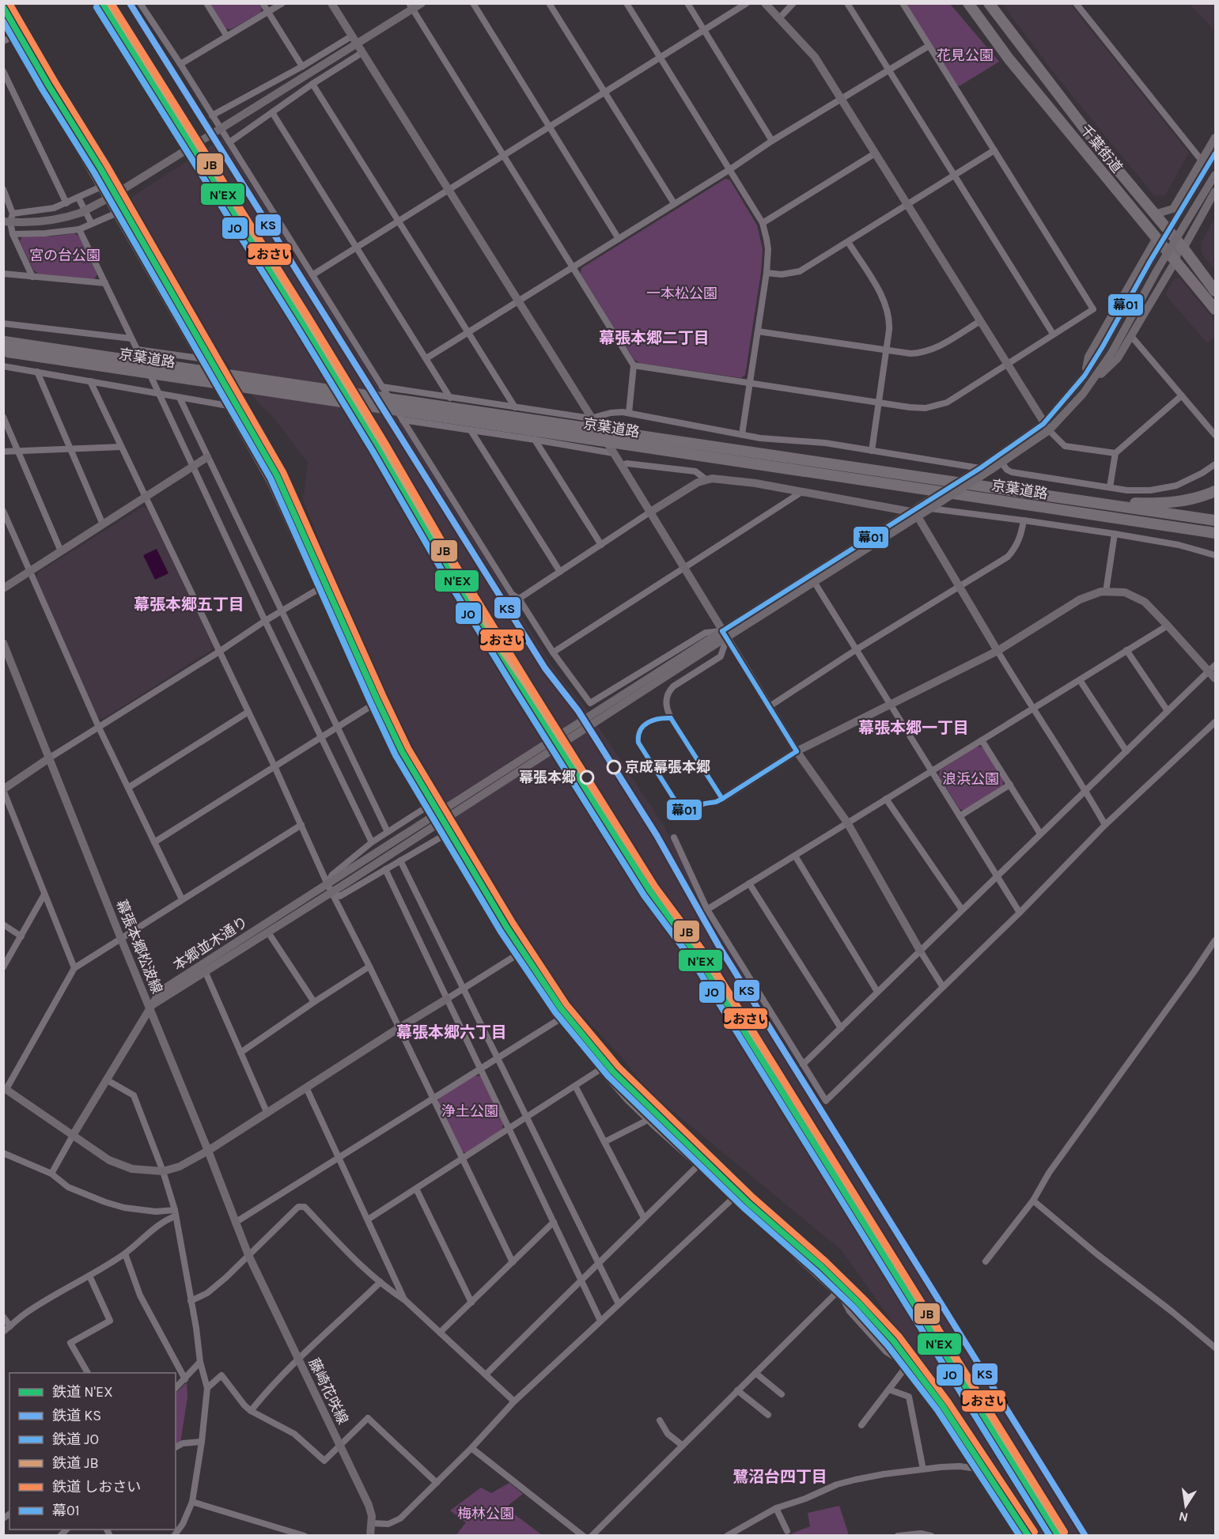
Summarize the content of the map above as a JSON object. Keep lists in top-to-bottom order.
{
  "streets": {
    "highway": ["千葉街道", "京葉道路"],
    "street": ["本郷並木通り", "幕張本郷松波線", "藤崎花咲線"]
  },
  "crossings": [
    ["本郷並木通り", "幕張本郷松波線"],
    ["幕張本郷松波線", "藤崎花咲線"]
  ],
  "districts": [
    "幕張本郷二丁目",
    "幕張本郷五丁目",
    "幕張本郷一丁目",
    "幕張本郷六丁目",
    "鷺沼台四丁目"
  ],
  "parks": [
    "花見公園",
    "宮の台公園",
    "一本松公園",
    "浪浜公園",
    "浄土公園",
    "梅林公園"
  ],
  "places": ["京成幕張本郷", "幕張本郷"],
  "lines": [
    "rail line N'EX",
    "rail line KS",
    "rail line JB",
    "rail line しおさい",
    "rail line JO",
    "transit line 幕01"
  ],
  "legend": [
    "鉄道 N'EX",
    "鉄道 KS",
    "鉄道 JO",
    "鉄道 JB",
    "鉄道 しおさい",
    "幕01"
  ],
  "north": "bottom"
}
